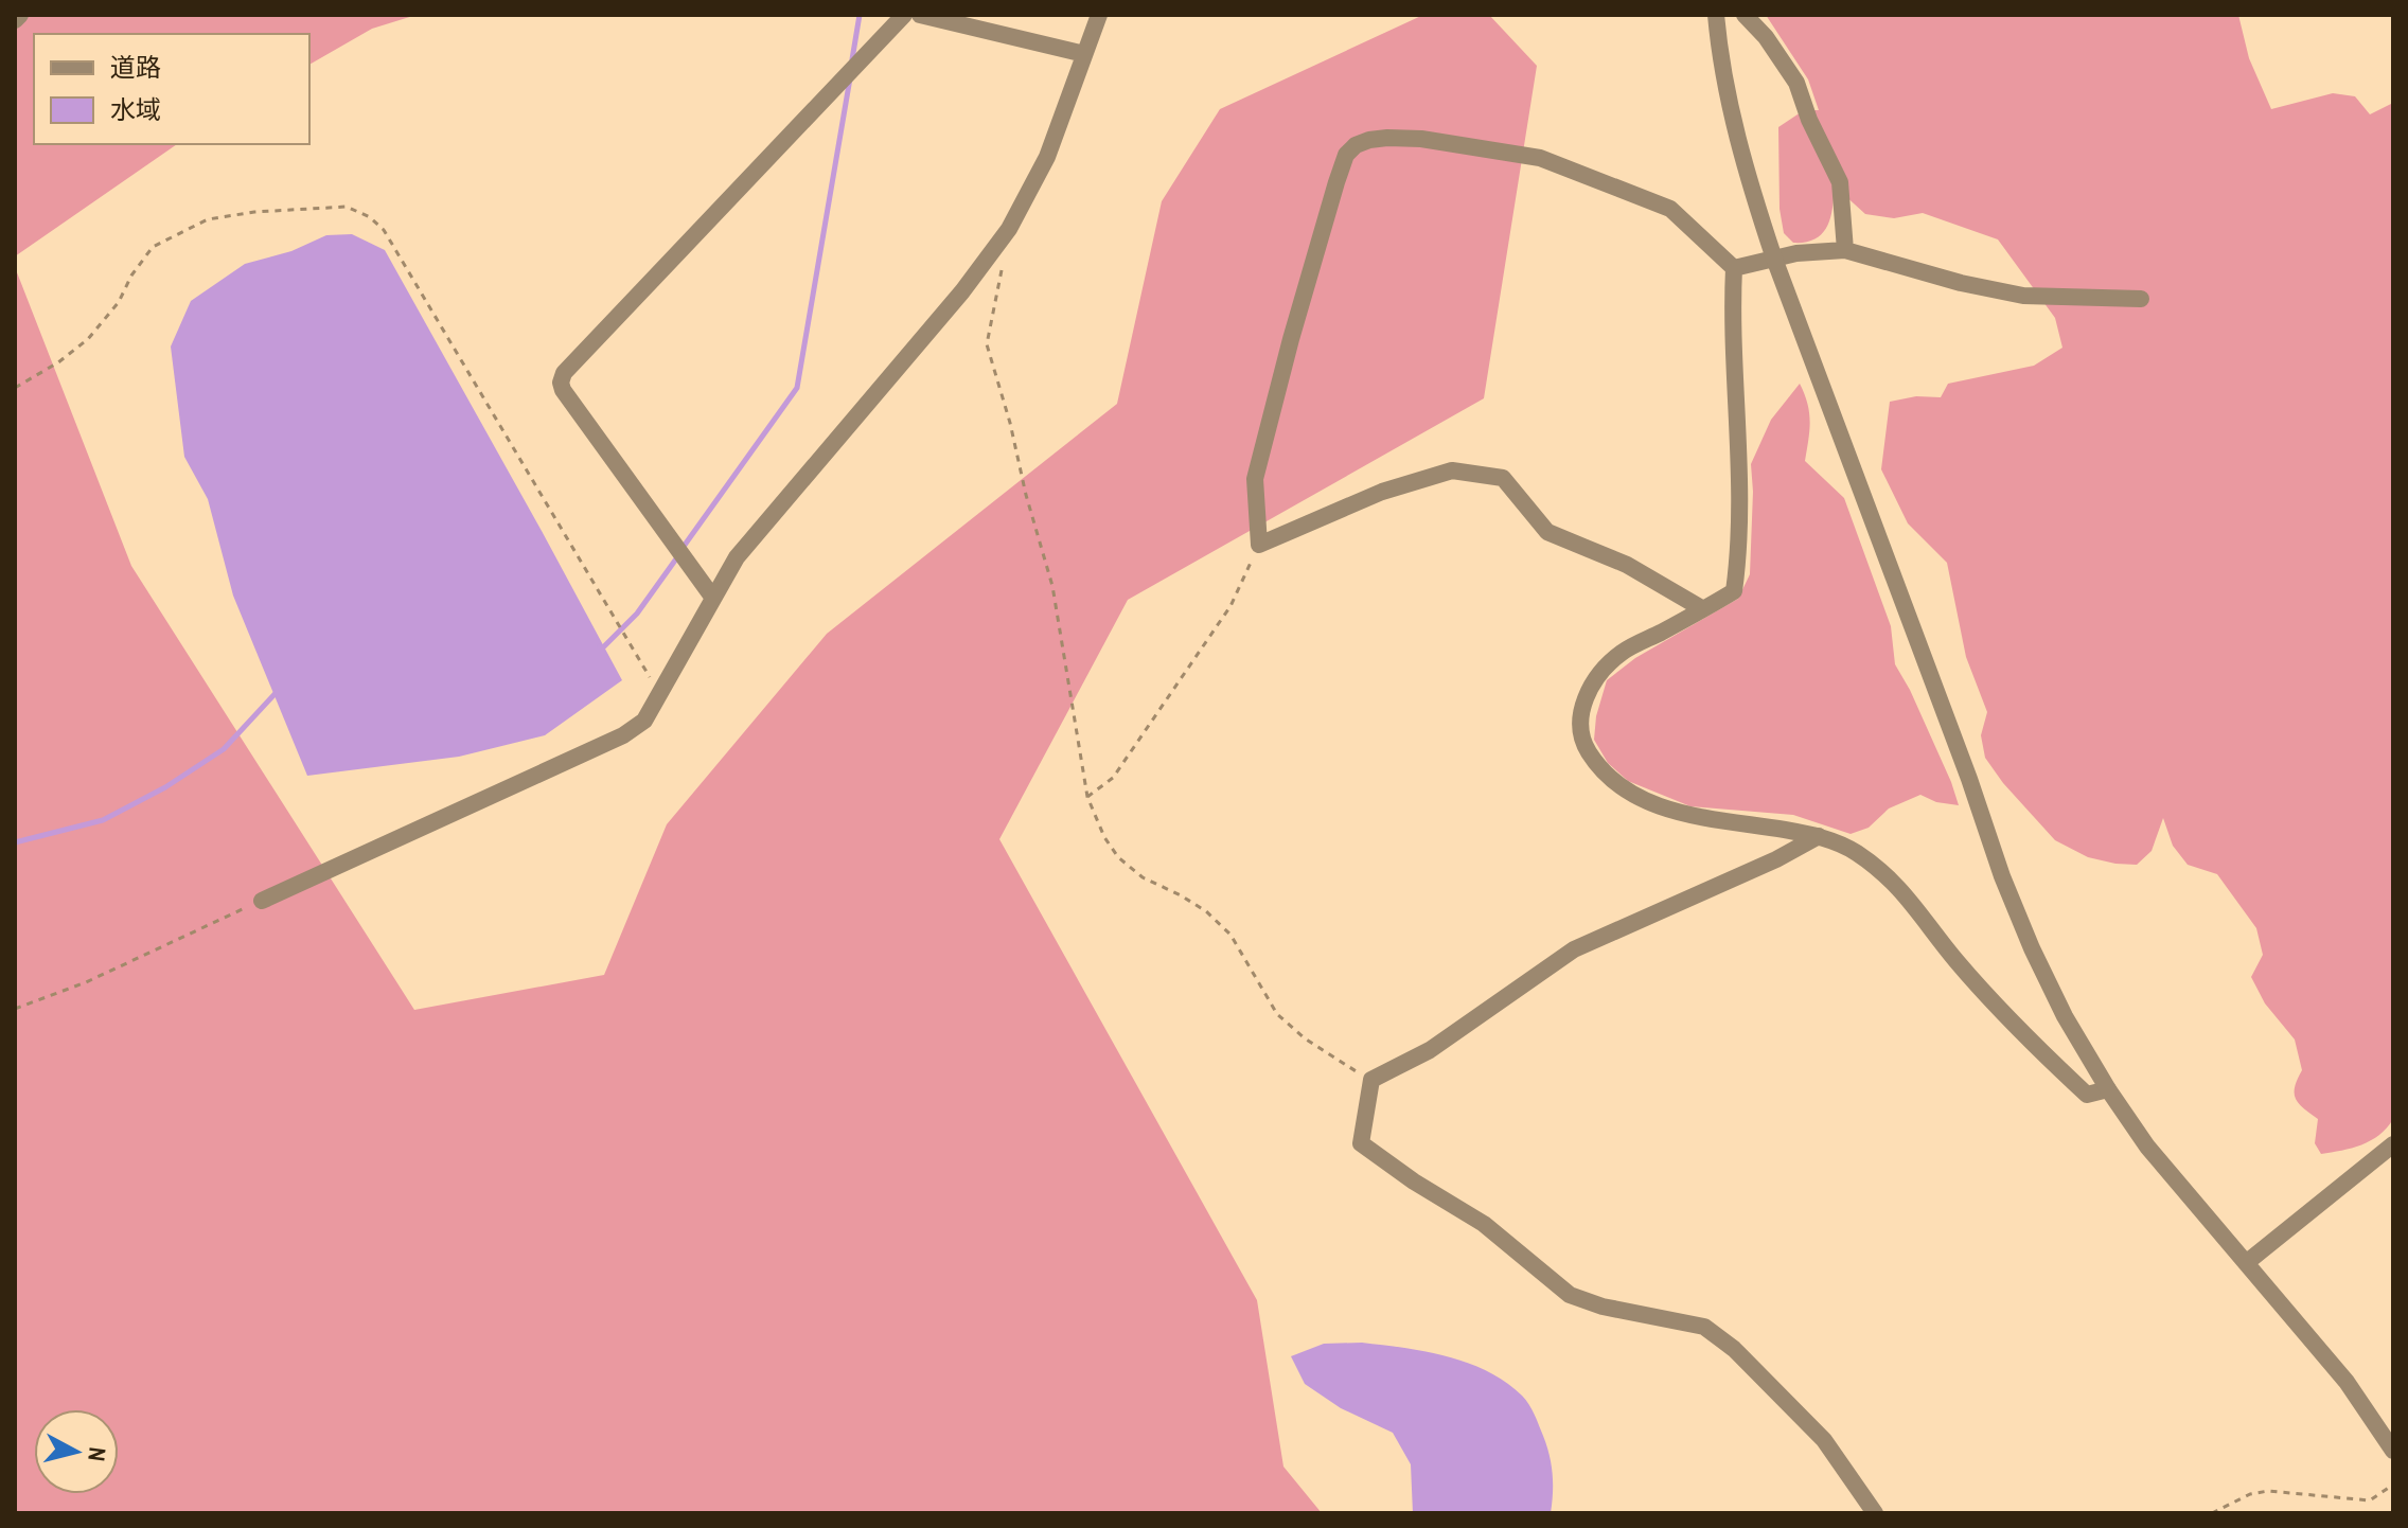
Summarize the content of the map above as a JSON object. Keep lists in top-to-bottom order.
{
  "legend": ["道路", "水域"],
  "north": "right"
}
